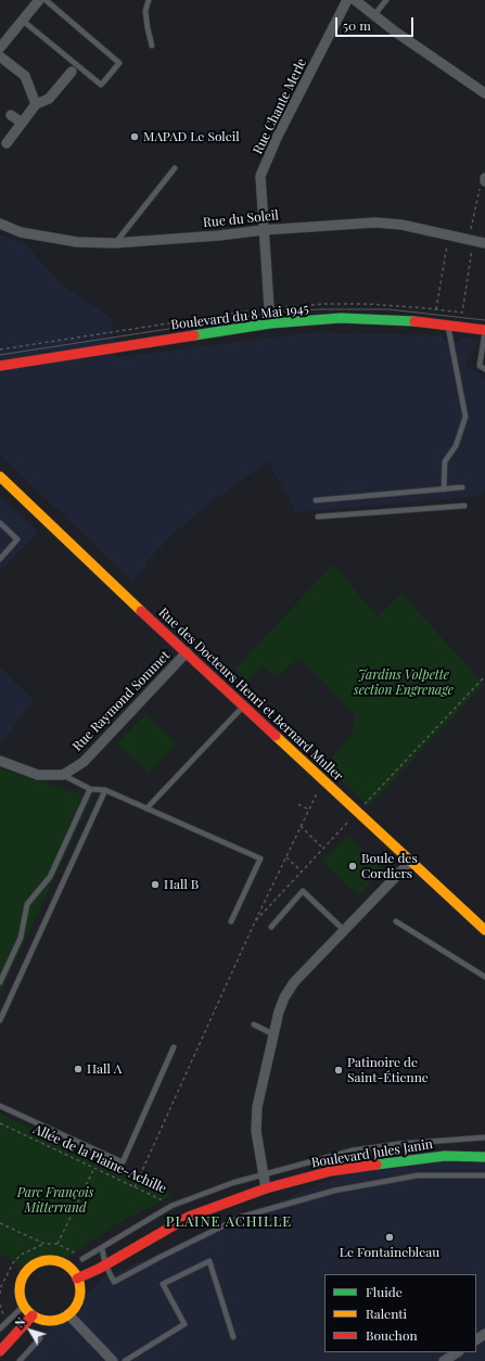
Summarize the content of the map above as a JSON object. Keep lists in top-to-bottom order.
{
  "streets": {
    "main road": ["Boulevard du 8 Mai 1945", "Rue des Docteurs Henri et Bernard Muller", "Boulevard Jules Janin"],
    "street": ["Rue Chante Merle", "Rue du Soleil", "Rue Raymond Sommet"],
    "path": ["Allée de la Plaine-Achille"]
  },
  "crossings": [
    ["Rue Chante Merle", "Rue du Soleil"],
    ["Rue Chante Merle", "Boulevard du 8 Mai 1945"],
    ["Rue des Docteurs Henri et Bernard Muller", "Rue Raymond Sommet"]
  ],
  "districts": ["PLAINE ACHILLE"],
  "parks": ["Jardins Volpette section Engrenage", "Parc François Mitterrand"],
  "places": [
    "MAPAD Le Soleil",
    "Boule des Cordiers",
    "Hall B",
    "Hall A",
    "Patinoire de Saint-Étienne",
    "Le Fontainebleau"
  ],
  "legend": ["Fluide", "Ralenti", "Bouchon"],
  "scale_bar": "50 m",
  "north": "top left"
}
